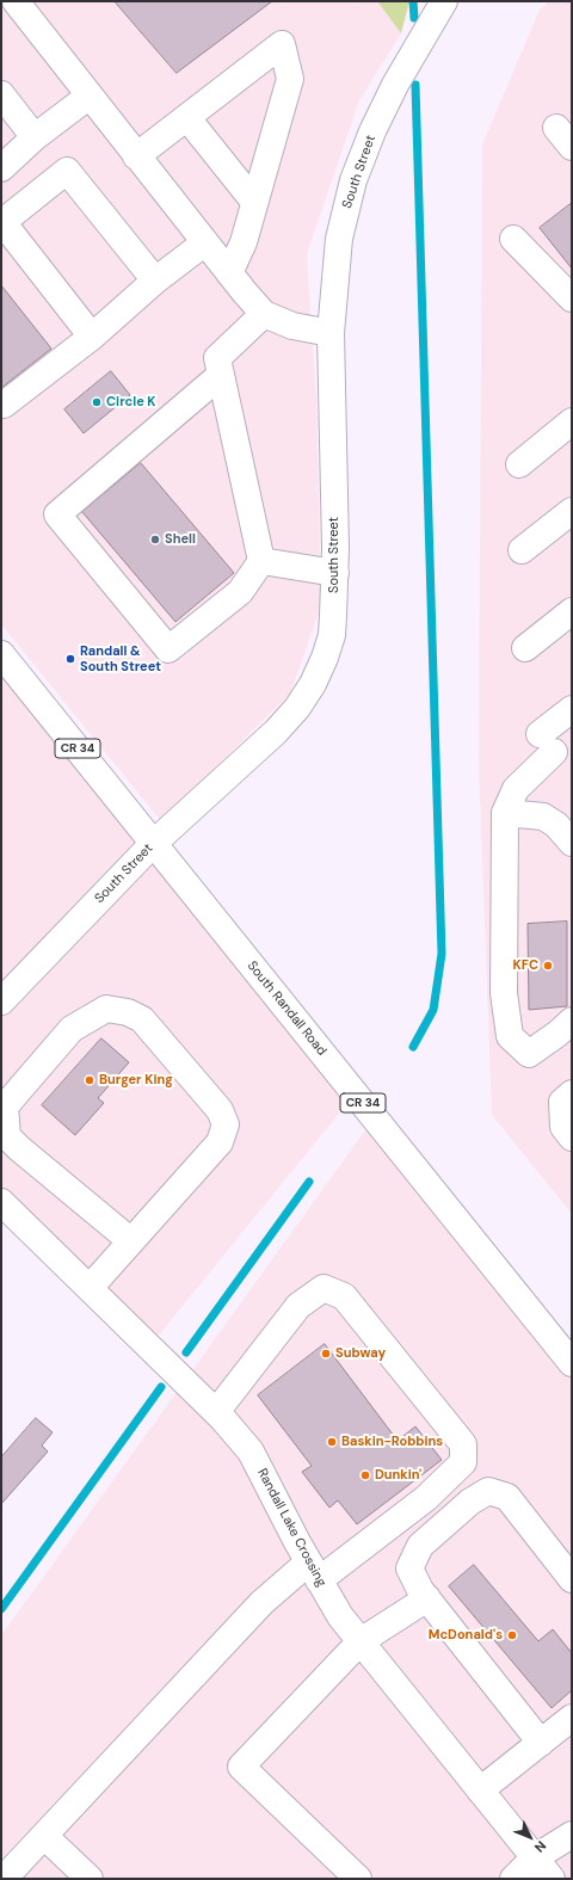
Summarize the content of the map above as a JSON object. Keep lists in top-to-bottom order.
{
  "streets": {
    "street": [
      "South Street",
      "CR 34",
      "South Randall Road",
      "Randall Lake Crossing"
    ]
  },
  "crossings": [
    ["South Street", "South Randall Road"]
  ],
  "places": [
    "Circle K",
    "Shell",
    "Randall & South Street",
    "KFC",
    "Burger King",
    "Subway",
    "Baskin-Robbins",
    "Dunkin'",
    "McDonald's"
  ],
  "north": "bottom right"
}
